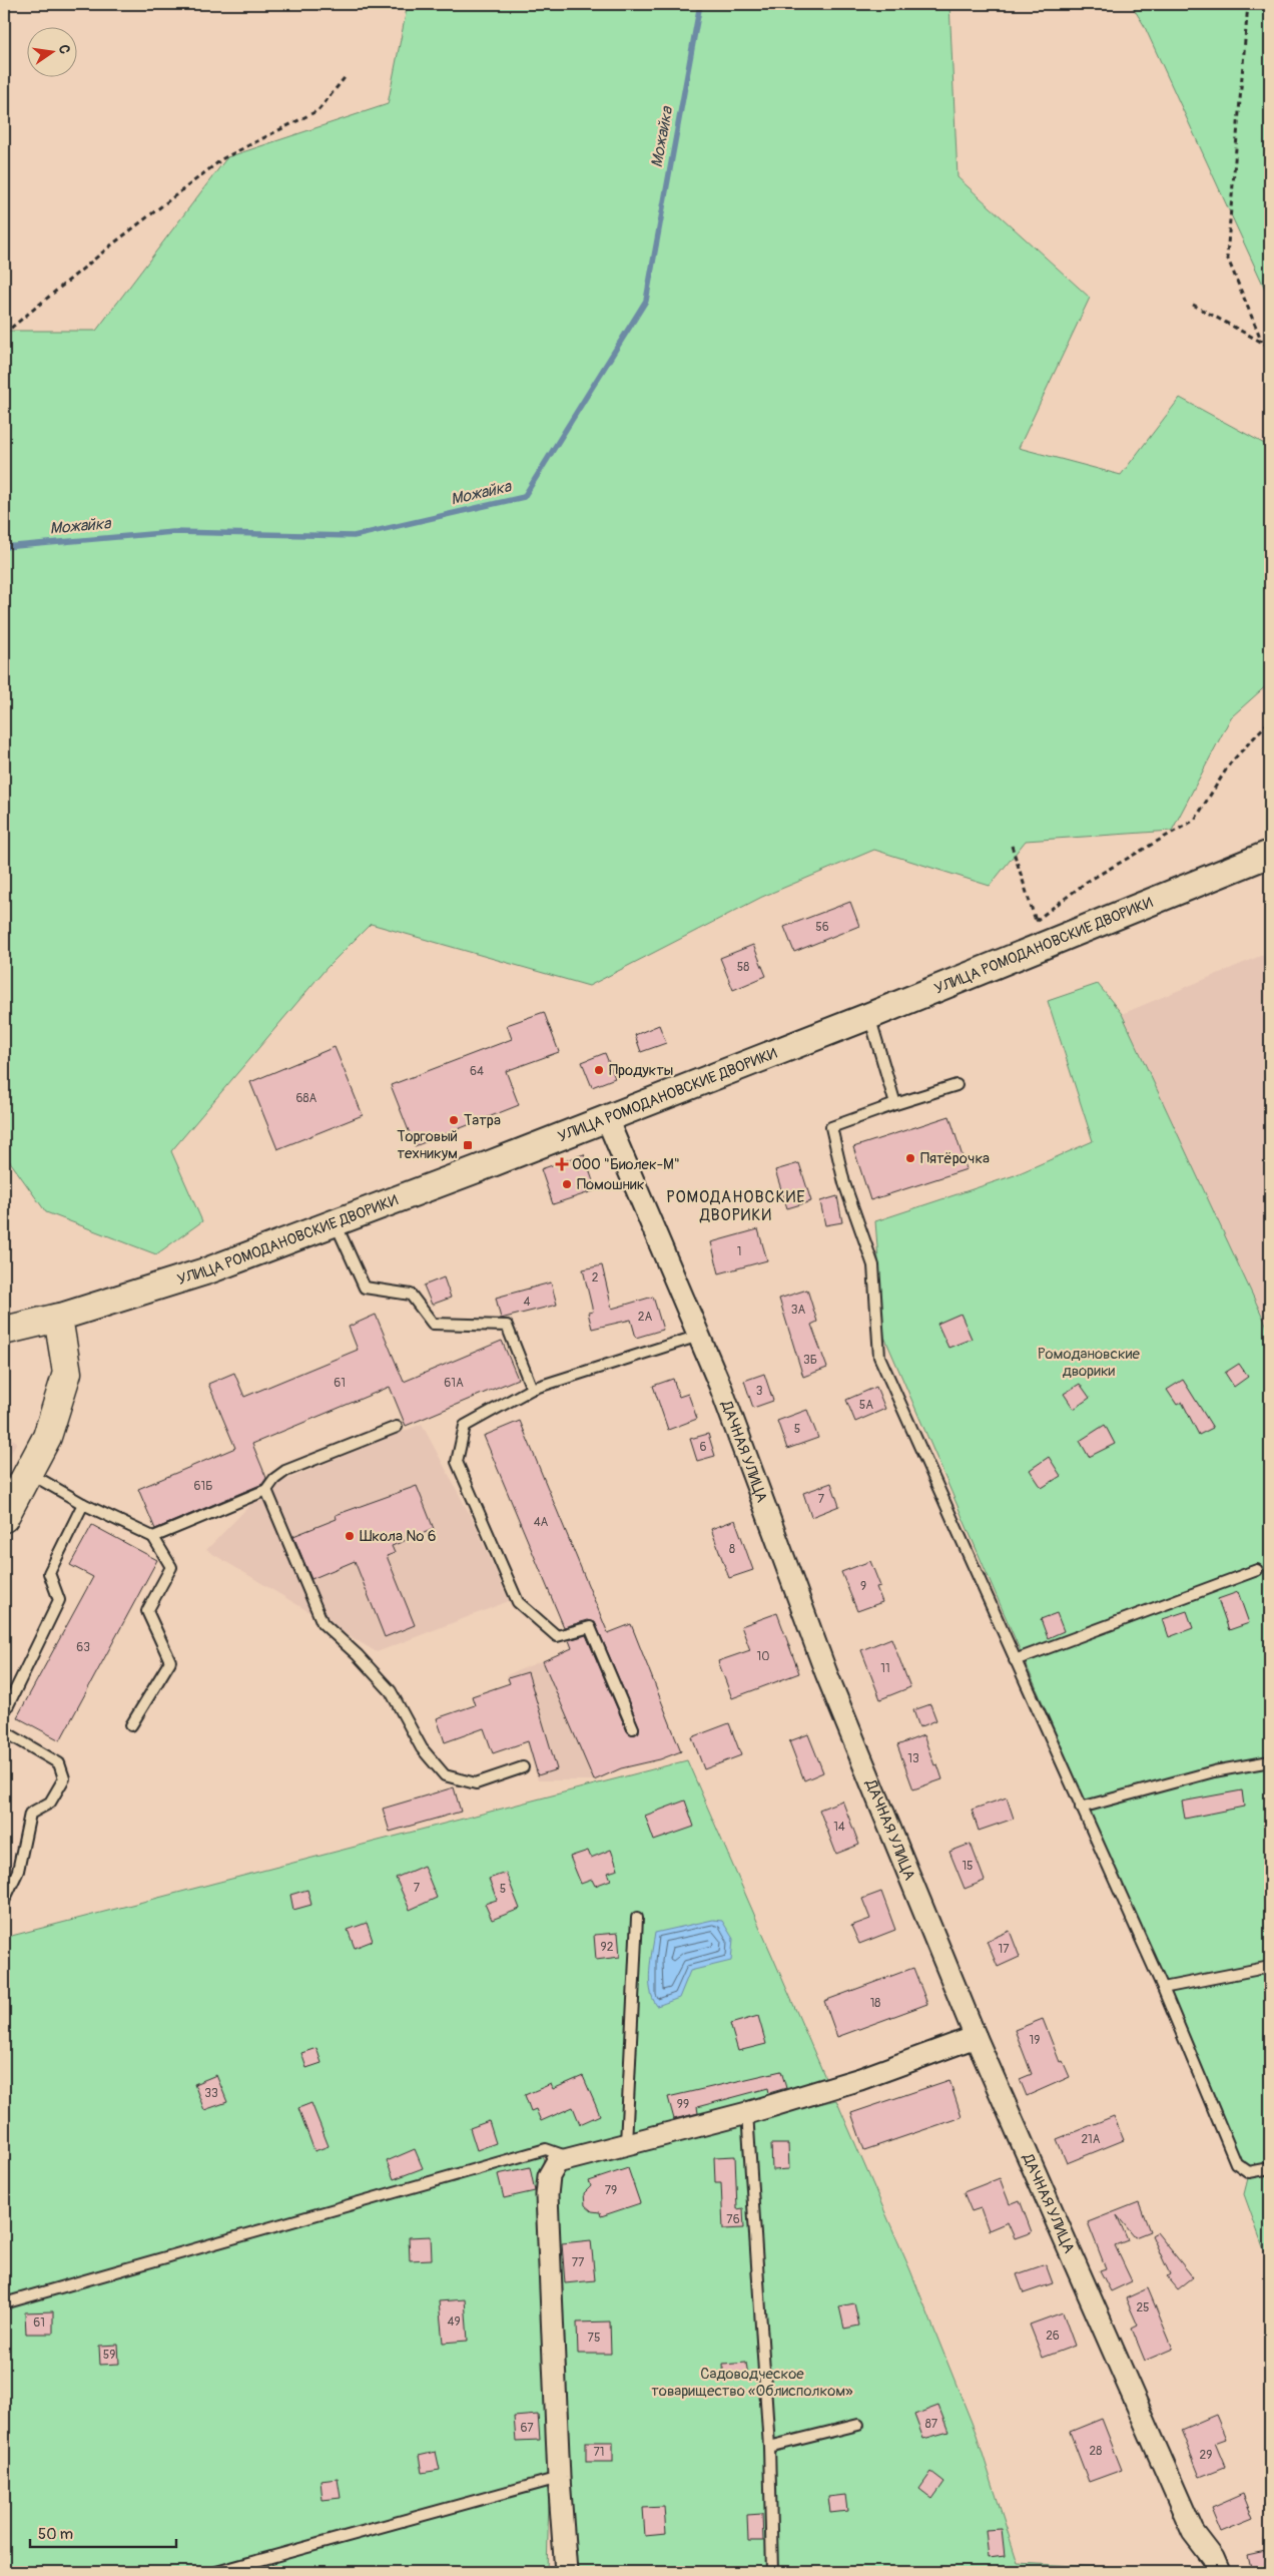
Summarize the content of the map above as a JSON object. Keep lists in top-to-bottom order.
{
  "streets": {
    "street": ["УЛИЦА РОМОДАНОВСКИЕ ДВОРИКИ", "ДАЧНАЯ УЛИЦА"]
  },
  "crossings": [
    ["УЛИЦА РОМОДАНОВСКИЕ ДВОРИКИ", "ДАЧНАЯ УЛИЦА"]
  ],
  "districts": ["РОМОДАНОВСКИЕ ДВОРИКИ"],
  "water": ["Можайка"],
  "parks": ["Ромодановские дворики", "Садоводческое товарищество «Облисполком»"],
  "places": {
    "other": [
      "Продукты",
      "Татра",
      "Пятёрочка",
      "Помошник",
      "Школа № 6"
    ],
    "transit": ["Торговый техникум"],
    "health": ["ООО \"Биолек-М\""]
  },
  "house_numbers": [
    "56",
    "58",
    "64",
    "68А",
    "1",
    "2",
    "4",
    "3А",
    "2А",
    "3Б",
    "61",
    "61А",
    "3",
    "5А",
    "5",
    "6",
    "61Б",
    "7",
    "4А",
    "8",
    "9",
    "63",
    "10",
    "11",
    "13",
    "14",
    "15",
    "7",
    "5",
    "92",
    "17",
    "18",
    "19",
    "33",
    "99",
    "21А",
    "79",
    "76",
    "77",
    "25",
    "49",
    "61",
    "26",
    "75",
    "59",
    "87",
    "67",
    "28",
    "71",
    "29"
  ],
  "scale_bar": "50 m",
  "north": "right"
}
